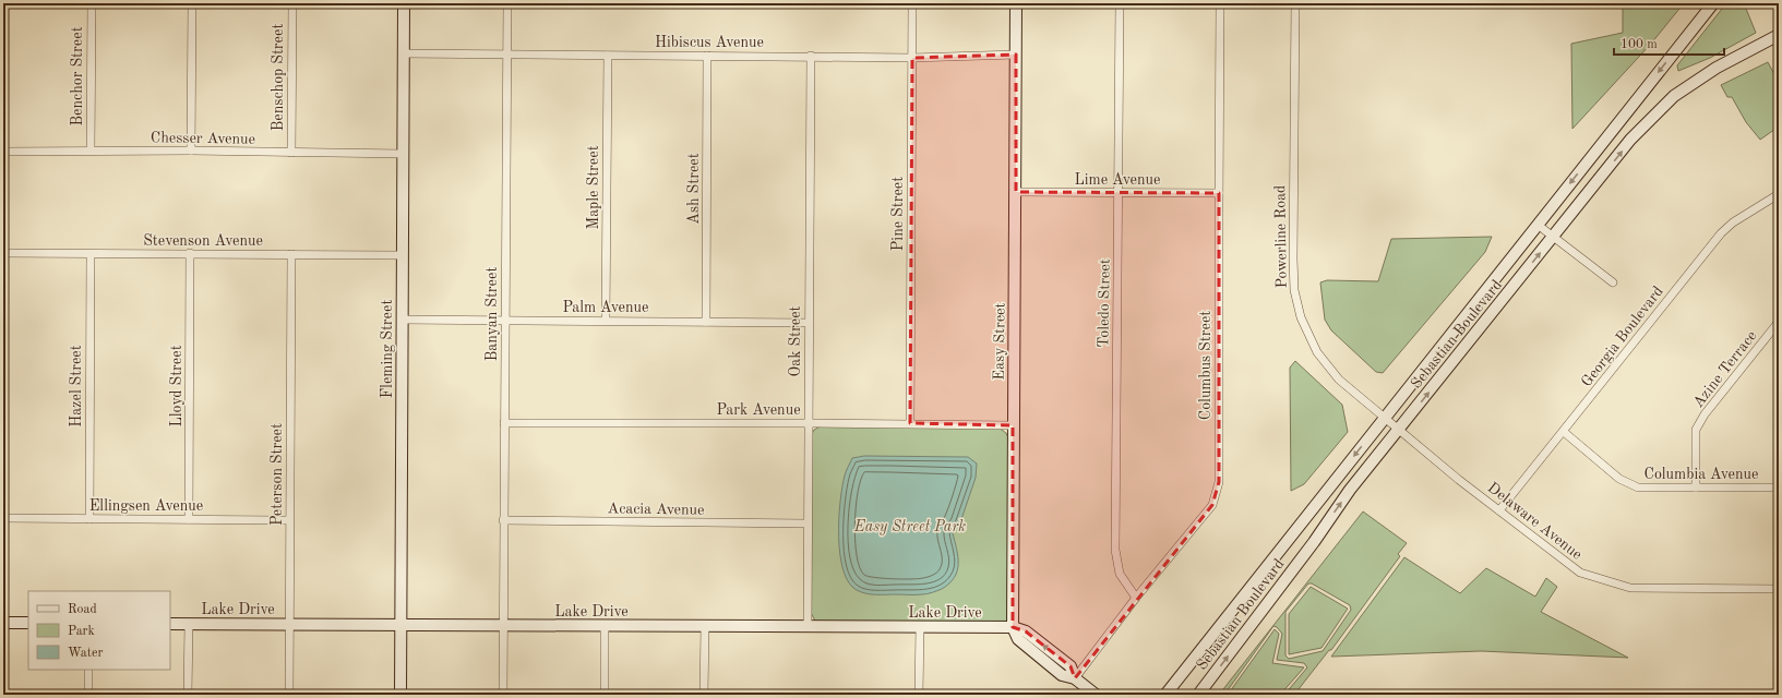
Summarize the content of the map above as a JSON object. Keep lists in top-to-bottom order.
{
  "streets": {
    "street": [
      "Hibiscus Avenue",
      "Benchor Street",
      "Benschop Street",
      "Chesser Avenue",
      "Lime Avenue",
      "Maple Street",
      "Ash Street",
      "Pine Street",
      "Powerline Road",
      "Stevenson Avenue",
      "Toledo Street",
      "Palm Avenue",
      "Banyan Street",
      "Sebastian Boulevard",
      "Georgia Boulevard",
      "Oak Street",
      "Easy Street",
      "Fleming Street",
      "Columbus Street",
      "Azine Terrace",
      "Hazel Street",
      "Lloyd Street",
      "Park Avenue",
      "Columbia Avenue",
      "Peterson Street",
      "Ellingsen Avenue",
      "Acacia Avenue",
      "Delaware Avenue",
      "Lake Drive"
    ]
  },
  "crossings": [
    ["Hibiscus Avenue", "Maple Street"],
    ["Hibiscus Avenue", "Ash Street"],
    ["Hibiscus Avenue", "Pine Street"],
    ["Hibiscus Avenue", "Banyan Street"],
    ["Hibiscus Avenue", "Oak Street"],
    ["Hibiscus Avenue", "Easy Street"],
    ["Hibiscus Avenue", "Fleming Street"],
    ["Benchor Street", "Chesser Avenue"],
    ["Benschop Street", "Chesser Avenue"],
    ["Chesser Avenue", "Fleming Street"],
    ["Lime Avenue", "Toledo Street"],
    ["Lime Avenue", "Easy Street"],
    ["Lime Avenue", "Columbus Street"],
    ["Maple Street", "Palm Avenue"],
    ["Ash Street", "Palm Avenue"],
    ["Pine Street", "Park Avenue"],
    ["Powerline Road", "Sebastian Boulevard"],
    ["Powerline Road", "Delaware Avenue"],
    ["Stevenson Avenue", "Fleming Street"],
    ["Stevenson Avenue", "Hazel Street"],
    ["Stevenson Avenue", "Lloyd Street"],
    ["Stevenson Avenue", "Peterson Street"],
    ["Toledo Street", "Columbus Street"],
    ["Palm Avenue", "Banyan Street"],
    ["Palm Avenue", "Oak Street"],
    ["Palm Avenue", "Fleming Street"],
    ["Banyan Street", "Park Avenue"],
    ["Banyan Street", "Acacia Avenue"],
    ["Banyan Street", "Lake Drive"],
    ["Sebastian Boulevard", "Delaware Avenue"],
    ["Georgia Boulevard", "Columbia Avenue"],
    ["Georgia Boulevard", "Delaware Avenue"],
    ["Oak Street", "Park Avenue"],
    ["Oak Street", "Acacia Avenue"],
    ["Oak Street", "Lake Drive"],
    ["Easy Street", "Park Avenue"],
    ["Easy Street", "Lake Drive"],
    ["Fleming Street", "Lake Drive"],
    ["Azine Terrace", "Columbia Avenue"],
    ["Hazel Street", "Ellingsen Avenue"],
    ["Lloyd Street", "Ellingsen Avenue"],
    ["Peterson Street", "Ellingsen Avenue"],
    ["Peterson Street", "Lake Drive"]
  ],
  "parks": ["Easy Street Park"],
  "legend": ["Road", "Park", "Water"],
  "scale_bar": "100 m"
}
